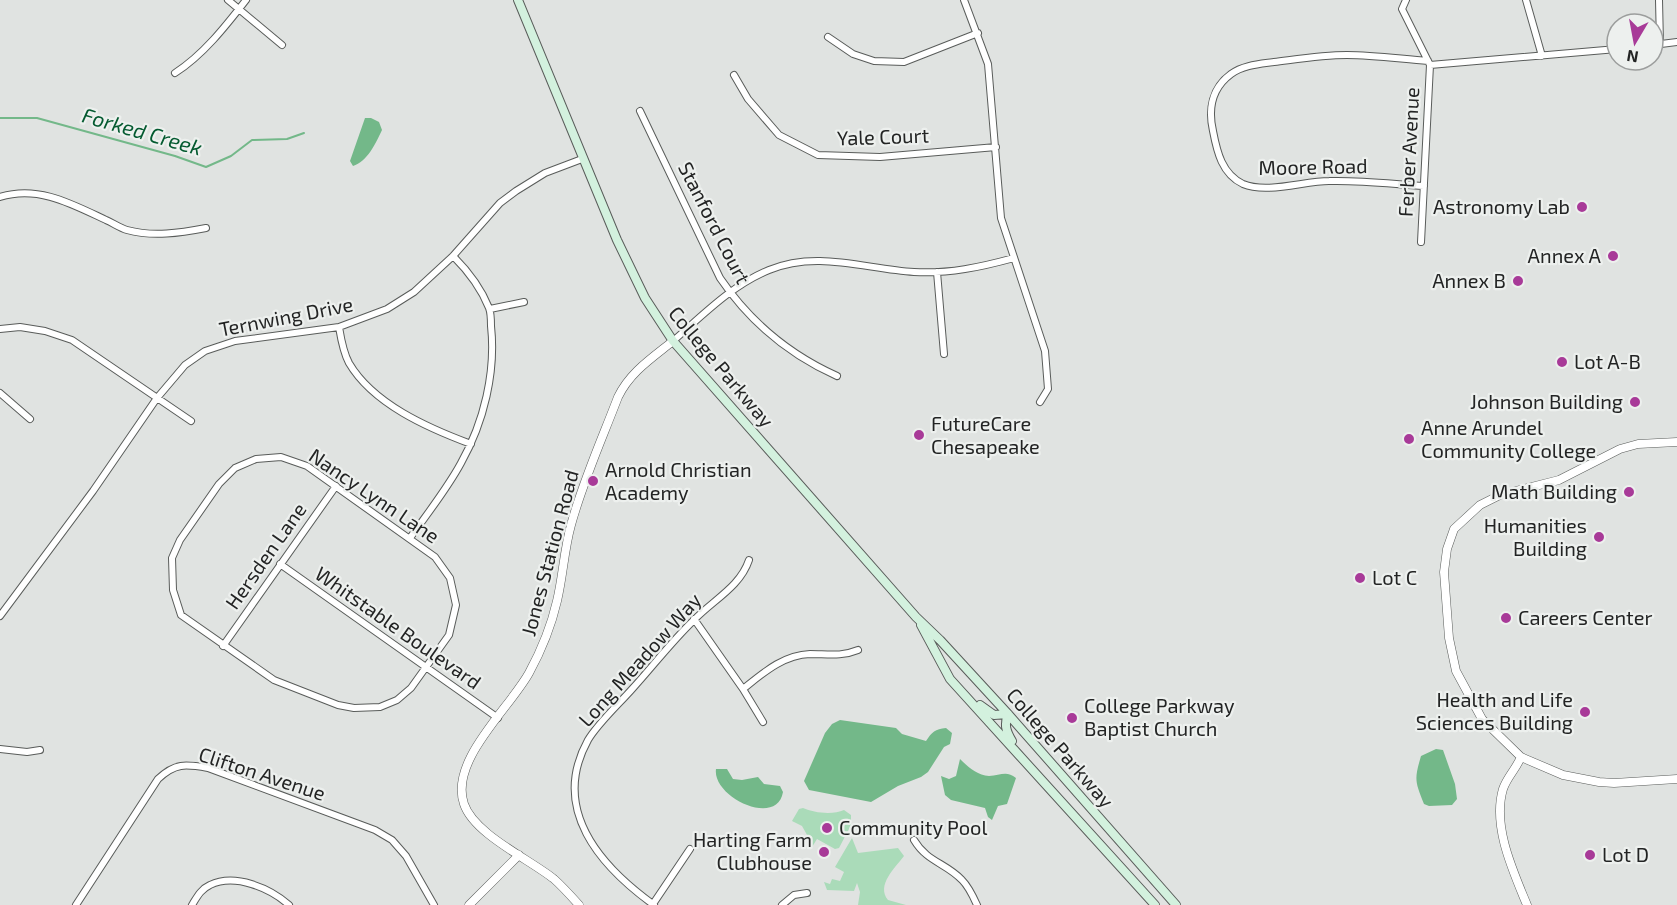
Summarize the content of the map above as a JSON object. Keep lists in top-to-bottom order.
{
  "streets": {
    "main road": ["College Parkway"],
    "street": [
      "Yale Court",
      "Ferber Avenue",
      "Moore Road",
      "Stanford Court",
      "Ternwing Drive",
      "Nancy Lynn Lane",
      "Jones Station Road",
      "Hersden Lane",
      "Whitstable Boulevard",
      "Long Meadow Way",
      "Clifton Avenue"
    ]
  },
  "crossings": [
    ["Ferber Avenue", "Moore Road"],
    ["Ternwing Drive", "College Parkway"],
    ["College Parkway", "Jones Station Road"],
    ["Nancy Lynn Lane", "Hersden Lane"],
    ["Nancy Lynn Lane", "Whitstable Boulevard"],
    ["Jones Station Road", "Whitstable Boulevard"],
    ["Hersden Lane", "Whitstable Boulevard"]
  ],
  "water": ["Forked Creek"],
  "places": [
    "Astronomy Lab",
    "Annex A",
    "Annex B",
    "Lot A-B",
    "Johnson Building",
    "FutureCare Chesapeake",
    "Anne Arundel Community College",
    "Arnold Christian Academy",
    "Math Building",
    "Humanities Building",
    "Lot C",
    "Careers Center",
    "Health and Life Sciences Building",
    "College Parkway Baptist Church",
    "Community Pool",
    "Harting Farm Clubhouse",
    "Lot D"
  ],
  "north": "bottom"
}
